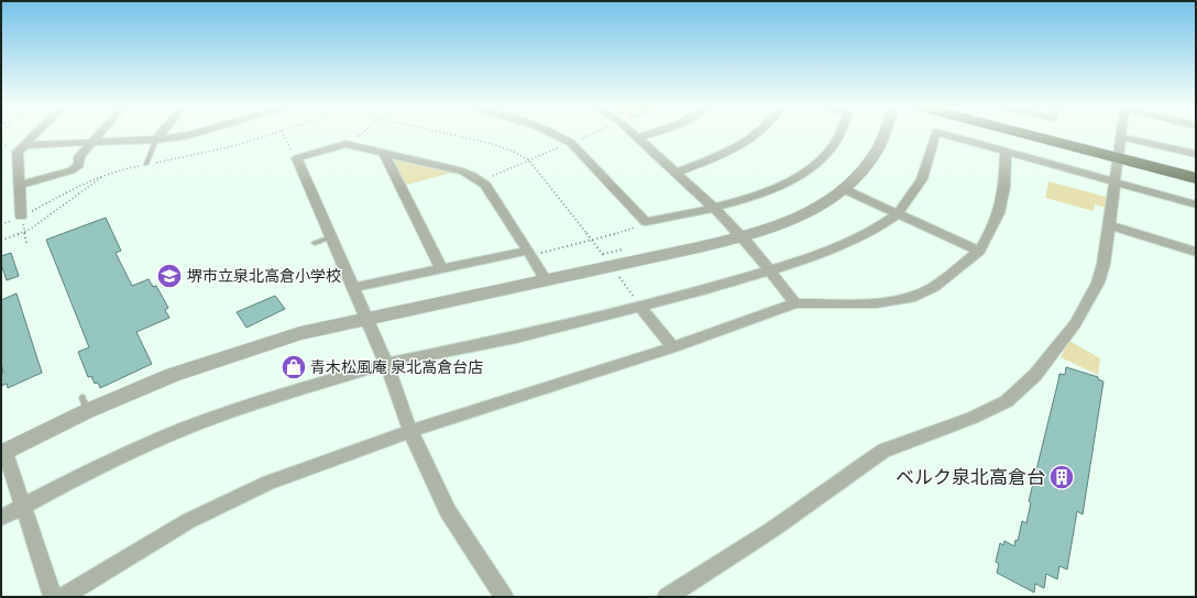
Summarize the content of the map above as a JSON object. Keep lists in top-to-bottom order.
{
  "places": {
    "school or university": ["堺市立泉北高倉小学校"],
    "shop": ["青木松風庵 泉北高倉台店"],
    "building": ["ベルク泉北高倉台"]
  }
}
